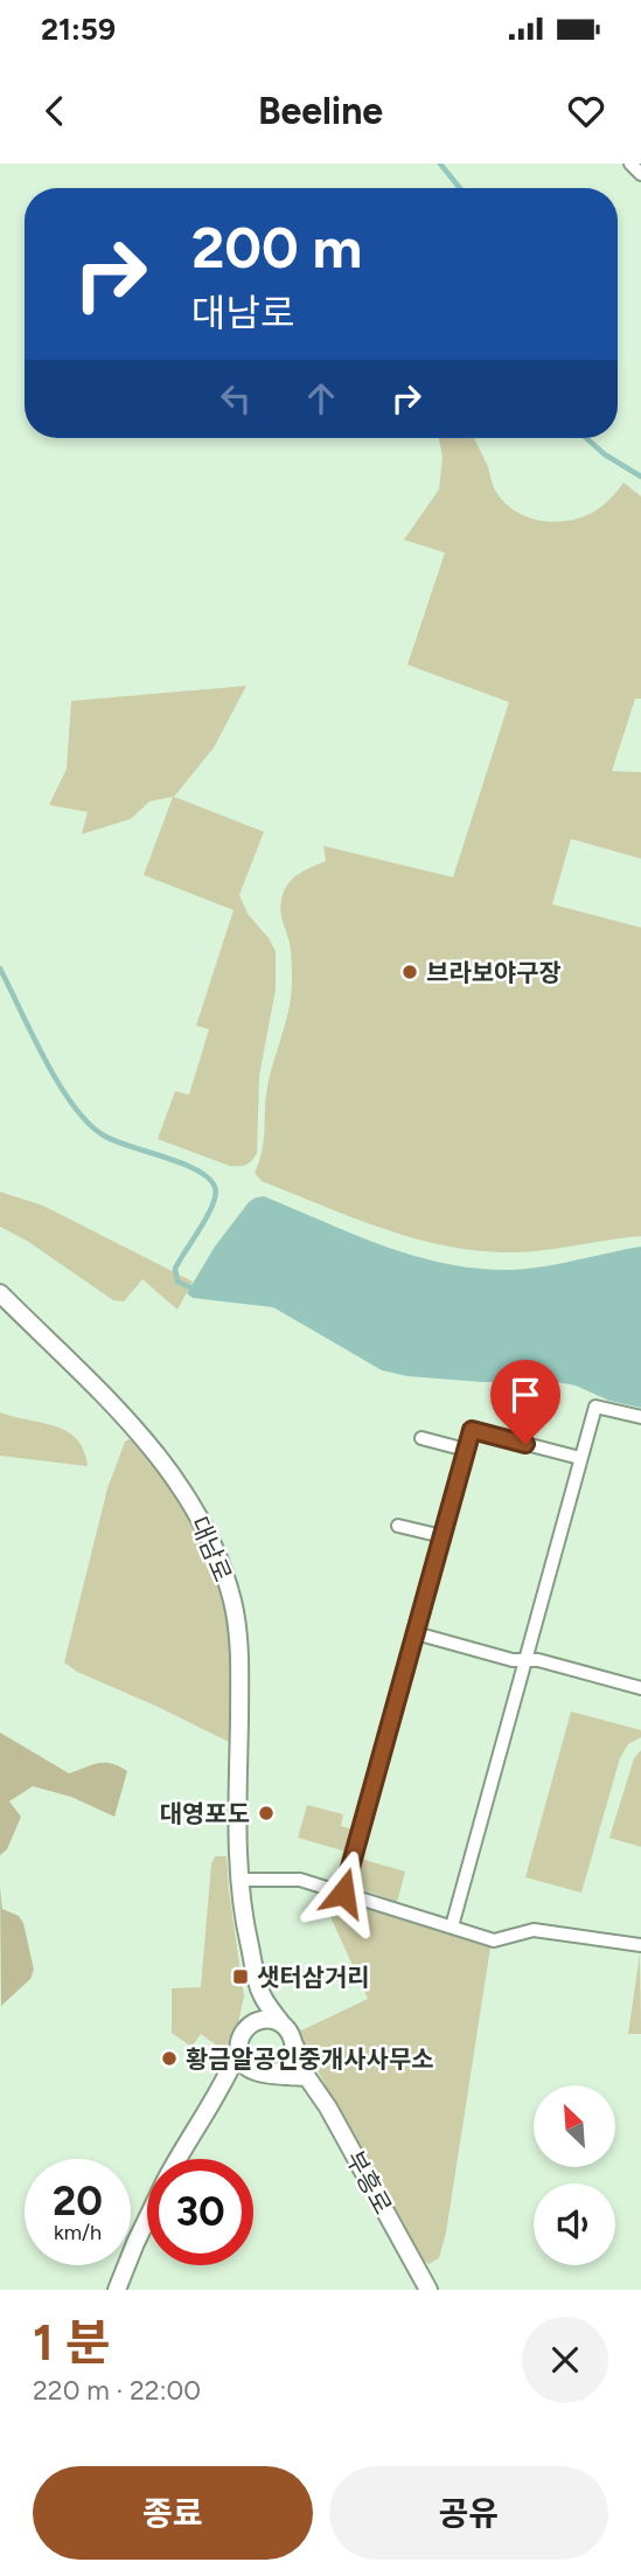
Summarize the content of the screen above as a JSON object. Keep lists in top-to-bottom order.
{
  "streets": {
    "street": ["대남로", "부흥로"]
  },
  "places": {
    "other": ["브라보야구장", "대영포도", "황금알공인중개사사무소"],
    "transit": ["샛터삼거리"]
  },
  "north": "top left",
  "page": {
    "status": "21:59",
    "header": "Beeline",
    "turn": ["200 m", "대남로"],
    "speed": "20 km/h",
    "limit": "30",
    "heading": ["1 분", "220 m · 22:00"],
    "buttons": ["종료", "공유"]
  }
}
